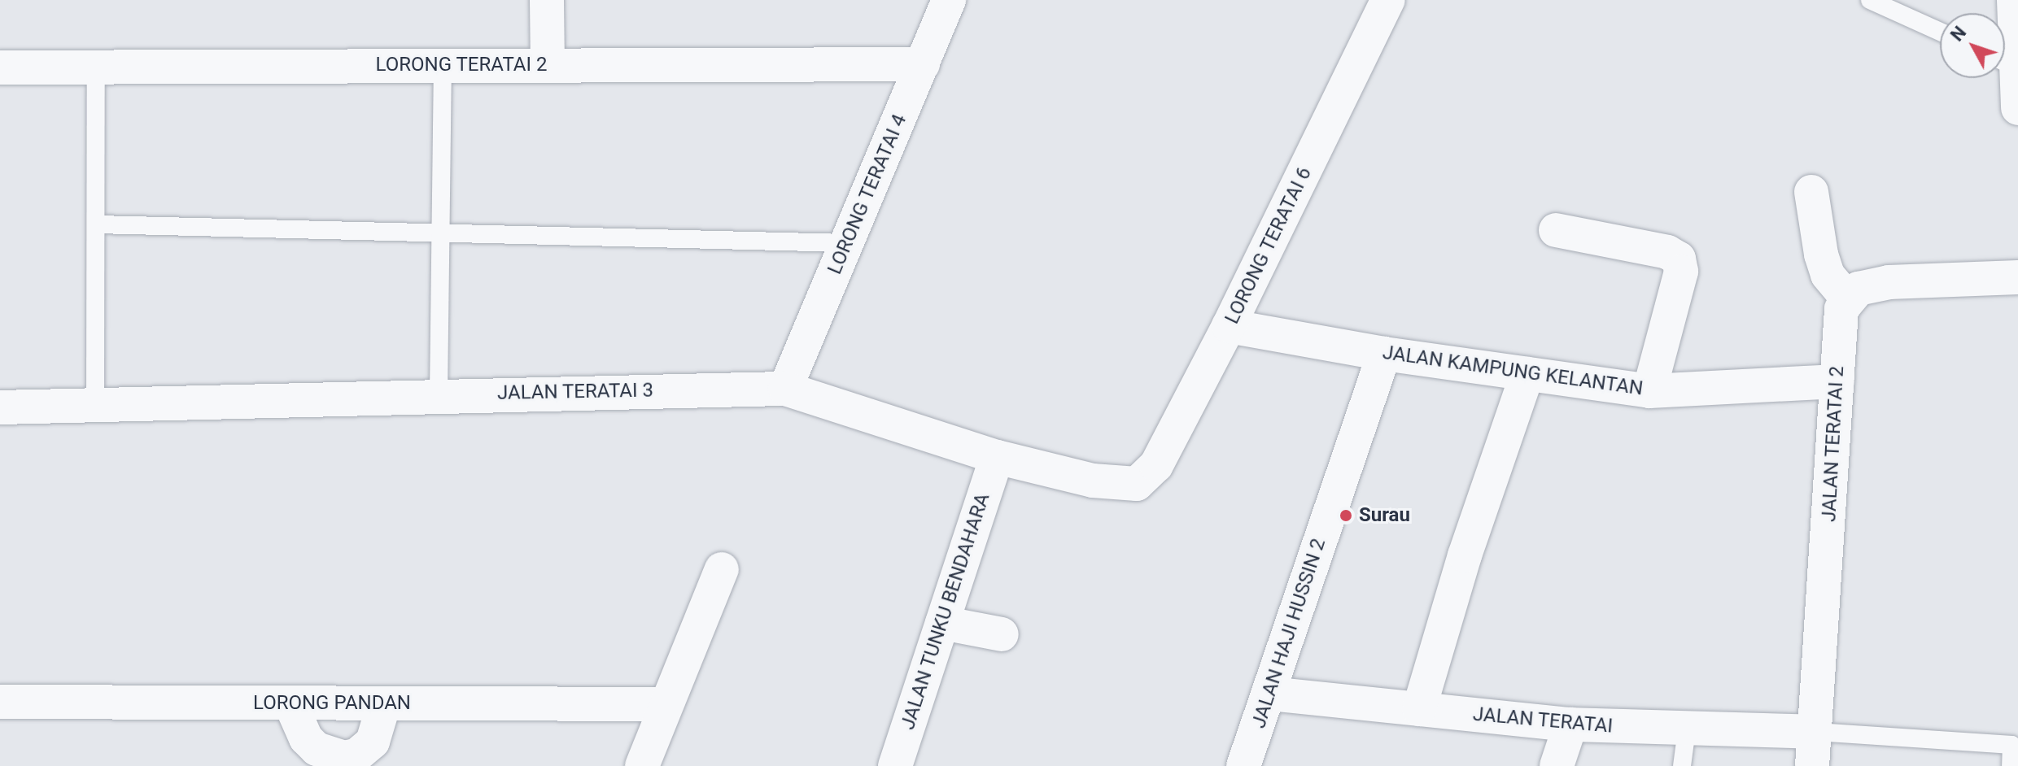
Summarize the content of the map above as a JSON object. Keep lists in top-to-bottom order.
{
  "streets": {
    "street": [
      "LORONG TERATAI 2",
      "LORONG TERATAI 4",
      "LORONG TERATAI 6",
      "JALAN KAMPUNG KELANTAN",
      "JALAN TERATAI 3",
      "JALAN TERATAI 2",
      "JALAN TUNKU BENDAHARA",
      "JALAN HAJI HUSSIN 2",
      "LORONG PANDAN",
      "JALAN TERATAI"
    ]
  },
  "crossings": [
    ["LORONG TERATAI 2", "LORONG TERATAI 4"],
    ["LORONG TERATAI 4", "JALAN TERATAI 3"],
    ["LORONG TERATAI 6", "JALAN KAMPUNG KELANTAN"],
    ["LORONG TERATAI 6", "JALAN TERATAI 3"],
    ["JALAN KAMPUNG KELANTAN", "JALAN TERATAI 2"],
    ["JALAN KAMPUNG KELANTAN", "JALAN HAJI HUSSIN 2"],
    ["JALAN TERATAI 3", "JALAN TUNKU BENDAHARA"],
    ["JALAN TERATAI 2", "JALAN TERATAI"],
    ["JALAN HAJI HUSSIN 2", "JALAN TERATAI"]
  ],
  "places": ["Surau"],
  "north": "top left"
}
